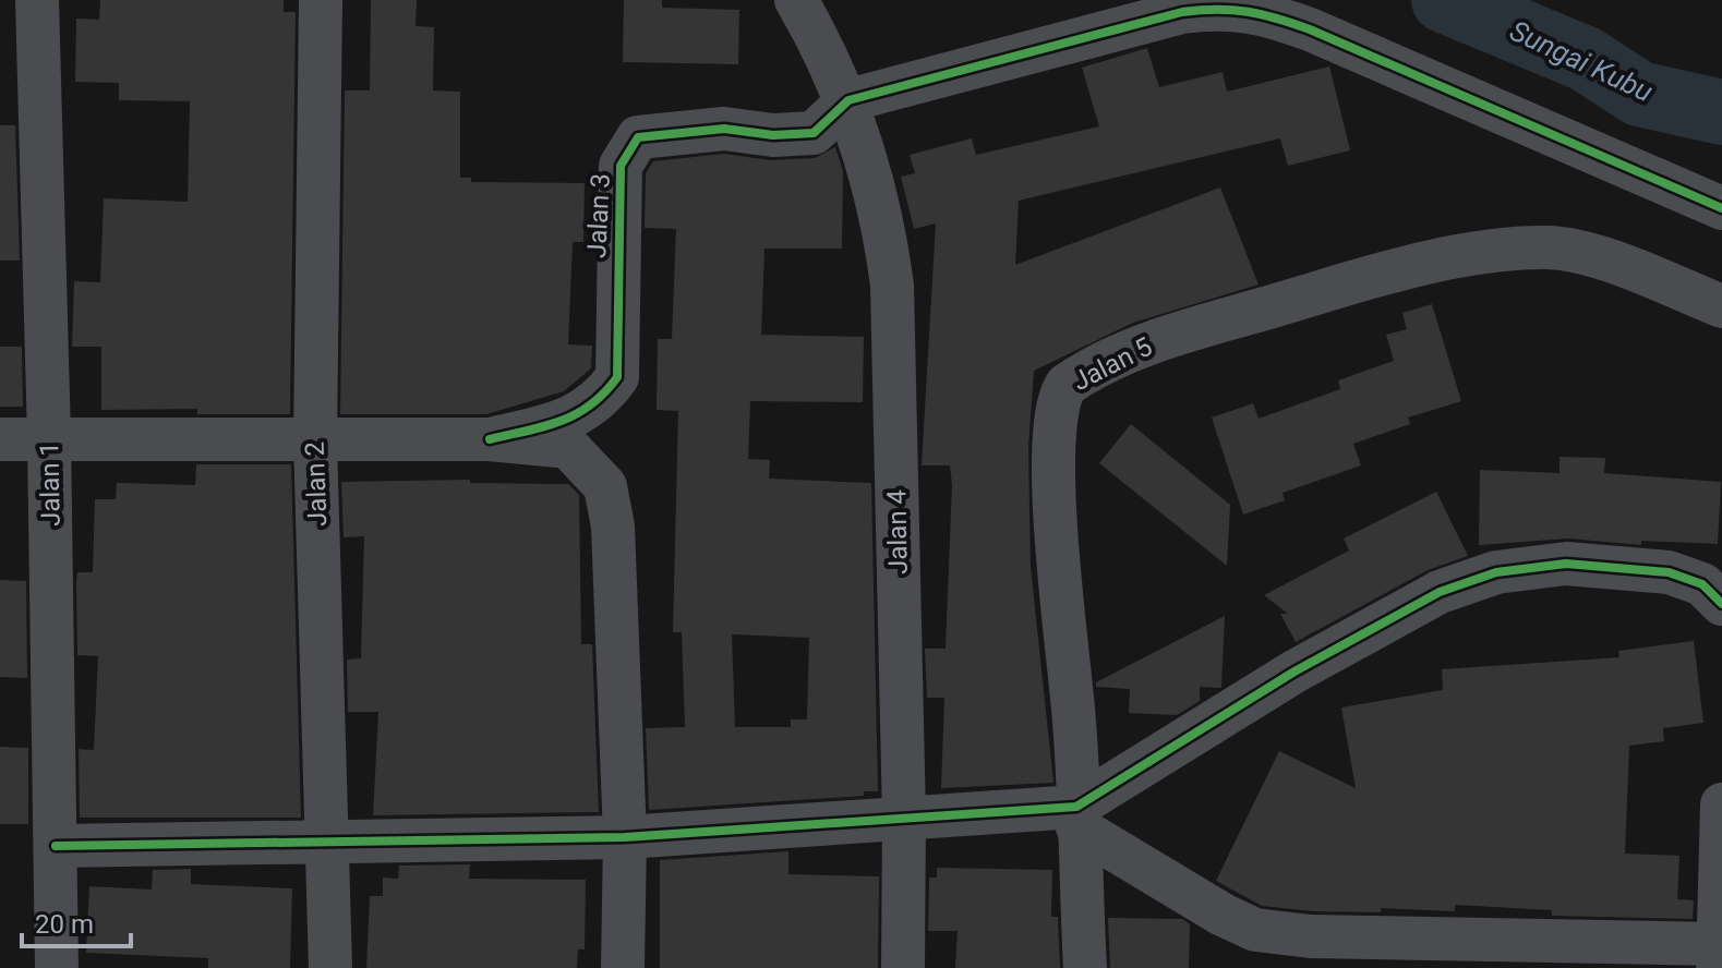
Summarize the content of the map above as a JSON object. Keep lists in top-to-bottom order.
{
  "streets": {
    "street": [
      "Jalan 3",
      "Jalan 5",
      "Jalan 1",
      "Jalan 2",
      "Jalan 4"
    ]
  },
  "crossings": [
    ["Jalan 3", "Jalan 4"]
  ],
  "water": ["Sungai Kubu"],
  "scale_bar": "20 m"
}
